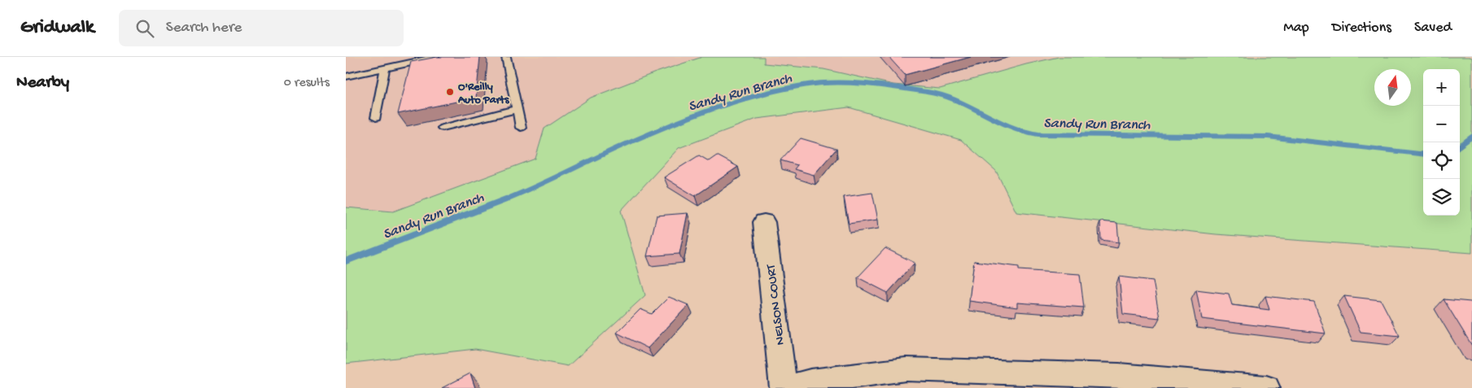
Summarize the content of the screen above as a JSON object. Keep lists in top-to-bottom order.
{
  "streets": {
    "street": ["NELSON COURT"]
  },
  "water": ["Sandy Run Branch"],
  "places": ["O'Reilly Auto Parts"],
  "north": "top",
  "page": {
    "header": "Gridwalk",
    "search": "Search here",
    "nav": ["Map", "Directions", "Saved"],
    "heading": ["Nearby", "0 results"],
    "map_buttons": ["+", "−"]
  }
}
